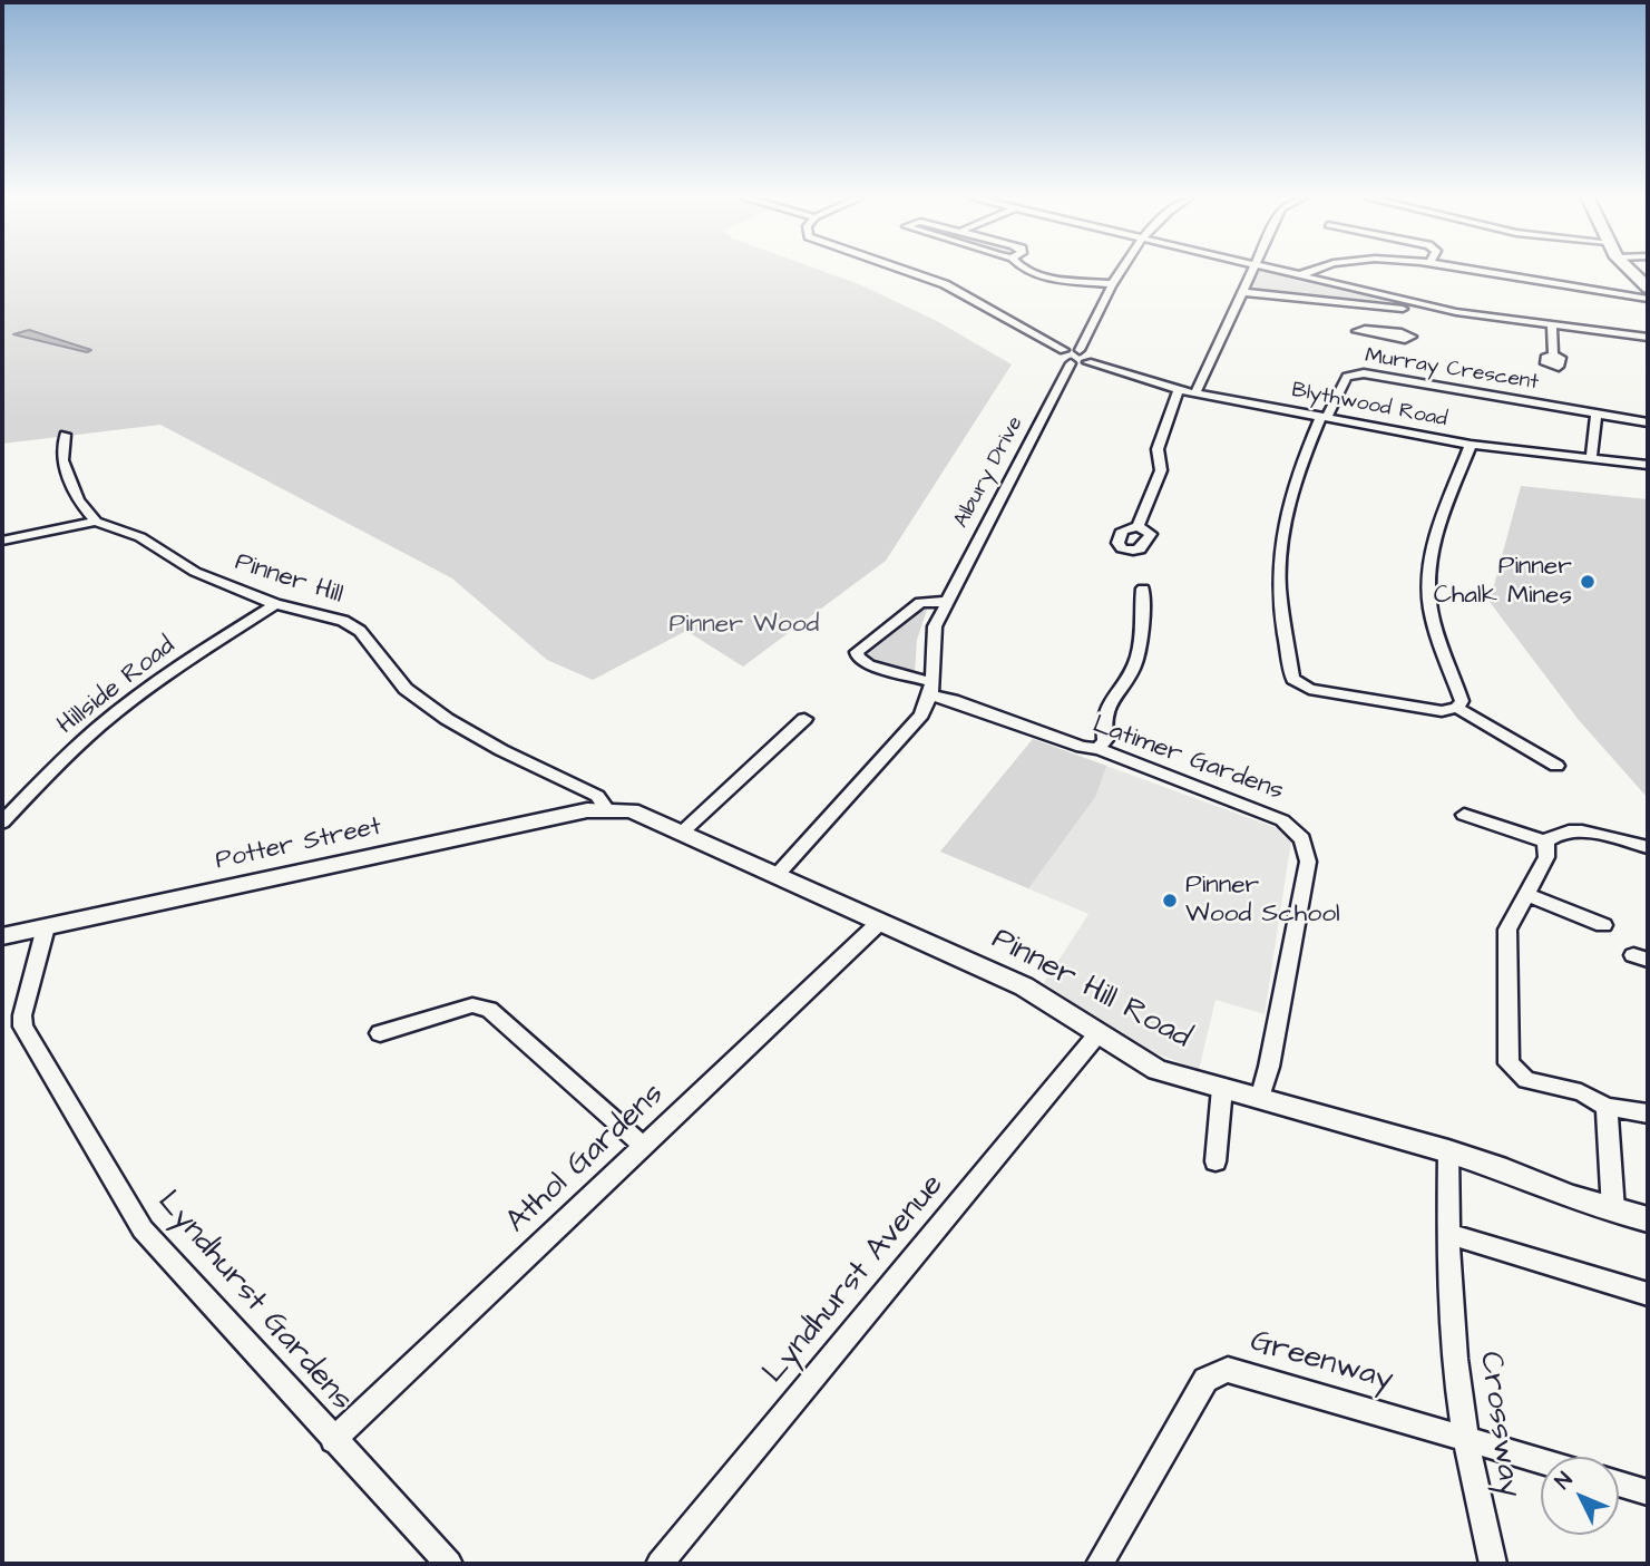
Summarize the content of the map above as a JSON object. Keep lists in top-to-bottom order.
{
  "streets": {
    "street": [
      "Murray Crescent",
      "Blythwood Road",
      "Albury Drive",
      "Pinner Hill",
      "Hillside Road",
      "Latimer Gardens",
      "Potter Street",
      "Pinner Hill Road",
      "Athol Gardens",
      "Lyndhurst Avenue",
      "Lyndhurst Gardens",
      "Greenway",
      "Crossway"
    ]
  },
  "crossings": [
    ["Murray Crescent", "Blythwood Road"],
    ["Albury Drive", "Latimer Gardens"],
    ["Albury Drive", "Pinner Hill Road"],
    ["Pinner Hill", "Hillside Road"],
    ["Pinner Hill", "Potter Street"],
    ["Pinner Hill", "Pinner Hill Road"],
    ["Latimer Gardens", "Pinner Hill Road"],
    ["Potter Street", "Pinner Hill Road"],
    ["Potter Street", "Lyndhurst Gardens"],
    ["Pinner Hill Road", "Athol Gardens"],
    ["Pinner Hill Road", "Lyndhurst Avenue"],
    ["Pinner Hill Road", "Crossway"],
    ["Athol Gardens", "Lyndhurst Gardens"],
    ["Greenway", "Crossway"]
  ],
  "parks": ["Pinner Wood"],
  "places": ["Pinner Chalk Mines", "Pinner Wood School"],
  "north": "top left"
}
